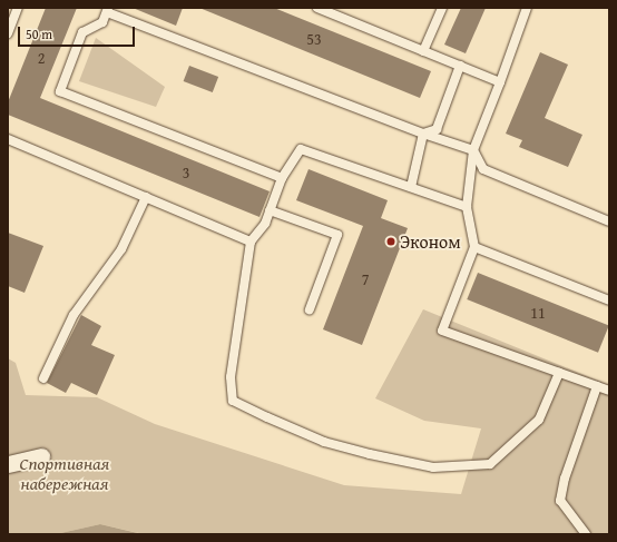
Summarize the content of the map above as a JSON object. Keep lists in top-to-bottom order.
{
  "parks": ["Спортивная набережная"],
  "places": ["Эконом"],
  "house_numbers": [
    "53",
    "2",
    "3",
    "7",
    "11"
  ],
  "scale_bar": "50 m"
}
